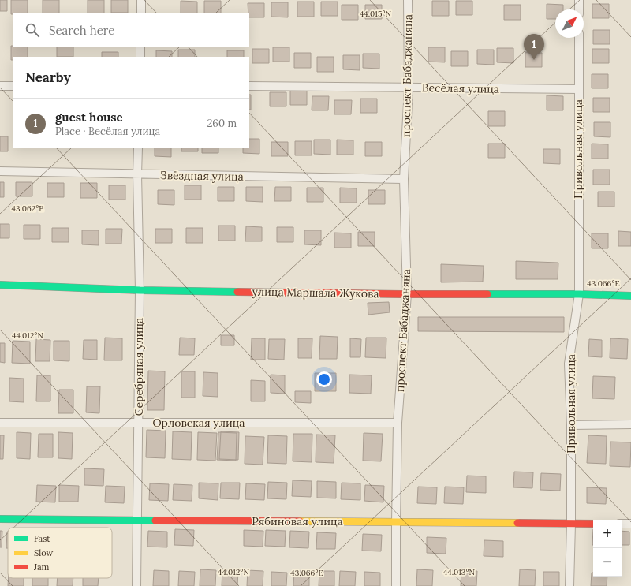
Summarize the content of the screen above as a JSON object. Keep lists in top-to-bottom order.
{
  "streets": {
    "main road": ["улица Маршала Жукова", "Рябиновая улица"],
    "street": [
      "проспект Бабаджаняна",
      "Весёлая улица",
      "Привольная улица",
      "Звёздная улица",
      "Серебряная улица",
      "Орловская улица"
    ]
  },
  "crossings": [
    ["проспект Бабаджаняна", "Весёлая улица"],
    ["проспект Бабаджаняна", "Звёздная улица"],
    ["проспект Бабаджаняна", "улица Маршала Жукова"],
    ["проспект Бабаджаняна", "Орловская улица"],
    ["проспект Бабаджаняна", "Рябиновая улица"],
    ["Весёлая улица", "Привольная улица"],
    ["Привольная улица", "улица Маршала Жукова"],
    ["Привольная улица", "Рябиновая улица"],
    ["Звёздная улица", "Серебряная улица"],
    ["улица Маршала Жукова", "Серебряная улица"],
    ["Серебряная улица", "Орловская улица"],
    ["Серебряная улица", "Рябиновая улица"]
  ],
  "legend": ["Fast", "Slow", "Jam"],
  "north": "top right",
  "page": {
    "search": "Search here",
    "pins": "1",
    "heading": "Nearby",
    "list": [
      {
        "mark": "1",
        "name": "guest house",
        "note": "Place · Весёлая улица",
        "value": "260 m"
      }
    ],
    "map_buttons": ["+", "−"]
  },
  "coordinates": [
    "44.015°N",
    "43.062°E",
    "43.066°E",
    "44.012°N",
    "44.013°N"
  ]
}
